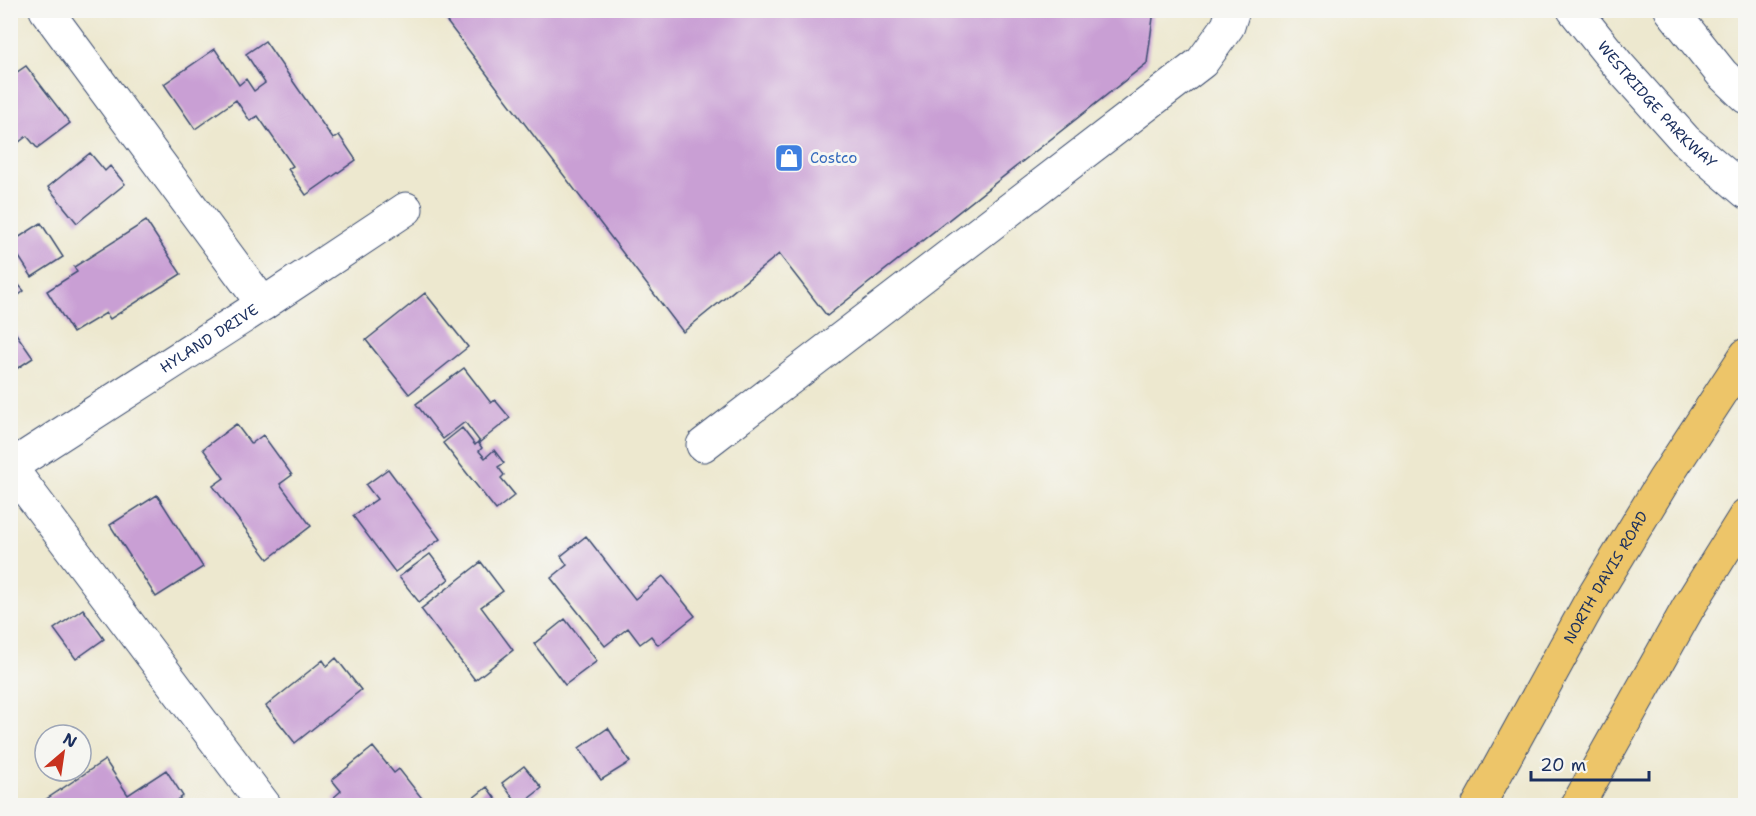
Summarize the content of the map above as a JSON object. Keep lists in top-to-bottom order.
{
  "streets": {
    "main road": ["NORTH DAVIS ROAD"],
    "street": ["WESTRIDGE PARKWAY", "HYLAND DRIVE"]
  },
  "places": {
    "shop": ["Costco"]
  },
  "scale_bar": "20 m",
  "north": "top right"
}
